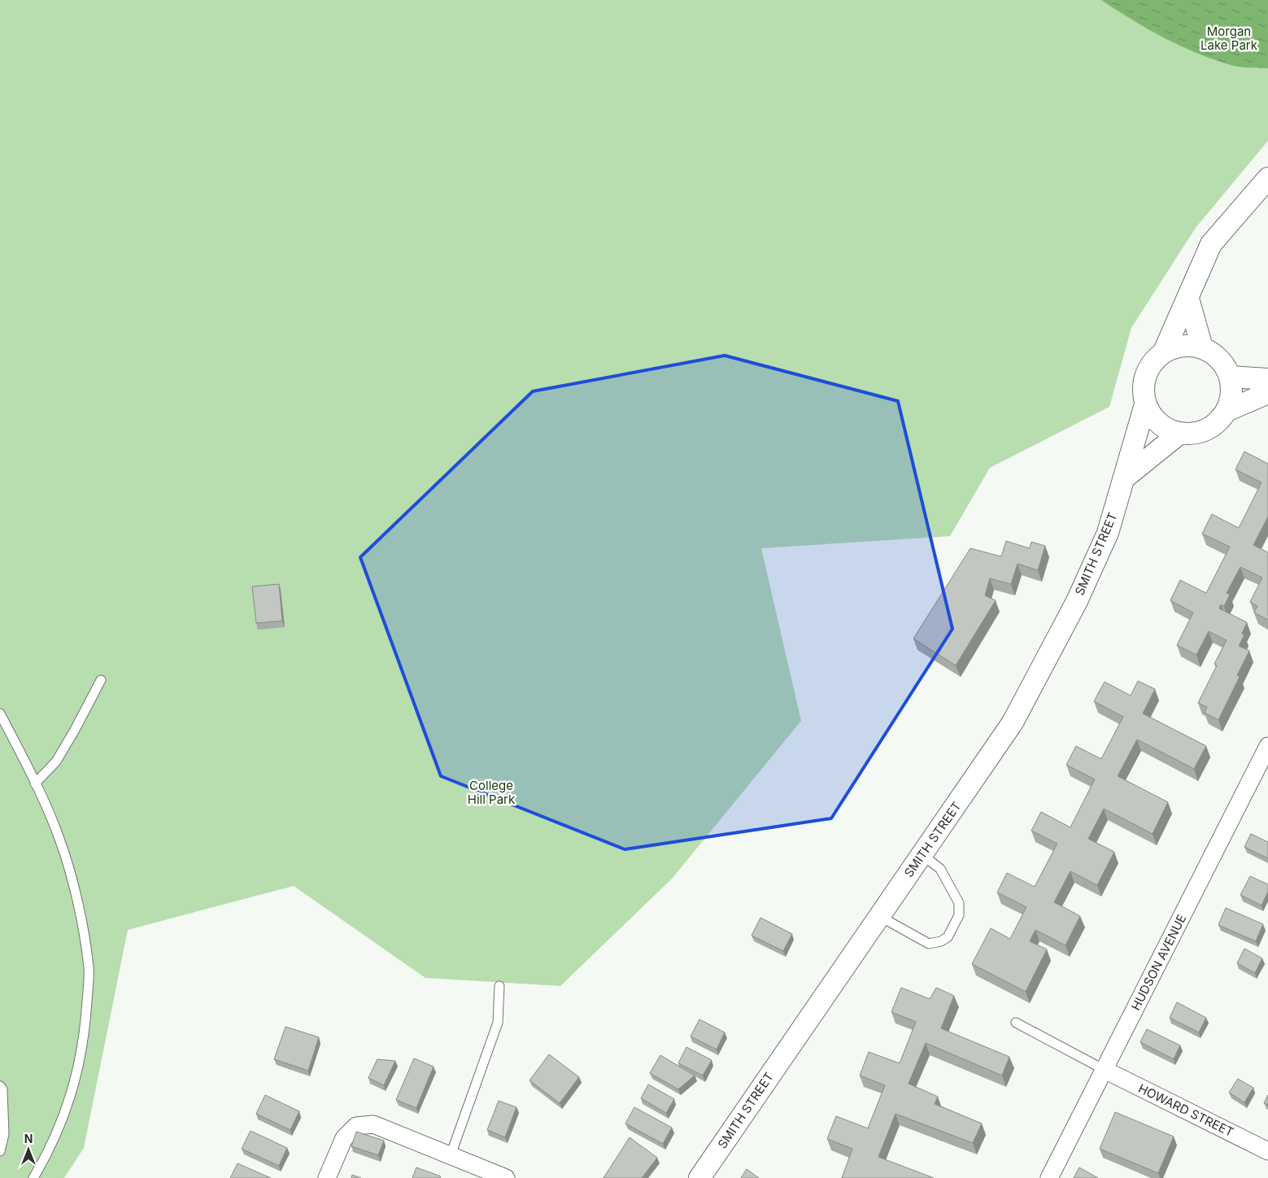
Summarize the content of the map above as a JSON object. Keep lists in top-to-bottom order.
{
  "streets": {
    "street": ["SMITH STREET", "HUDSON AVENUE", "HOWARD STREET"]
  },
  "crossings": [
    ["HUDSON AVENUE", "HOWARD STREET"]
  ],
  "parks": ["Morgan Lake Park", "College Hill Park"],
  "north": "top"
}
